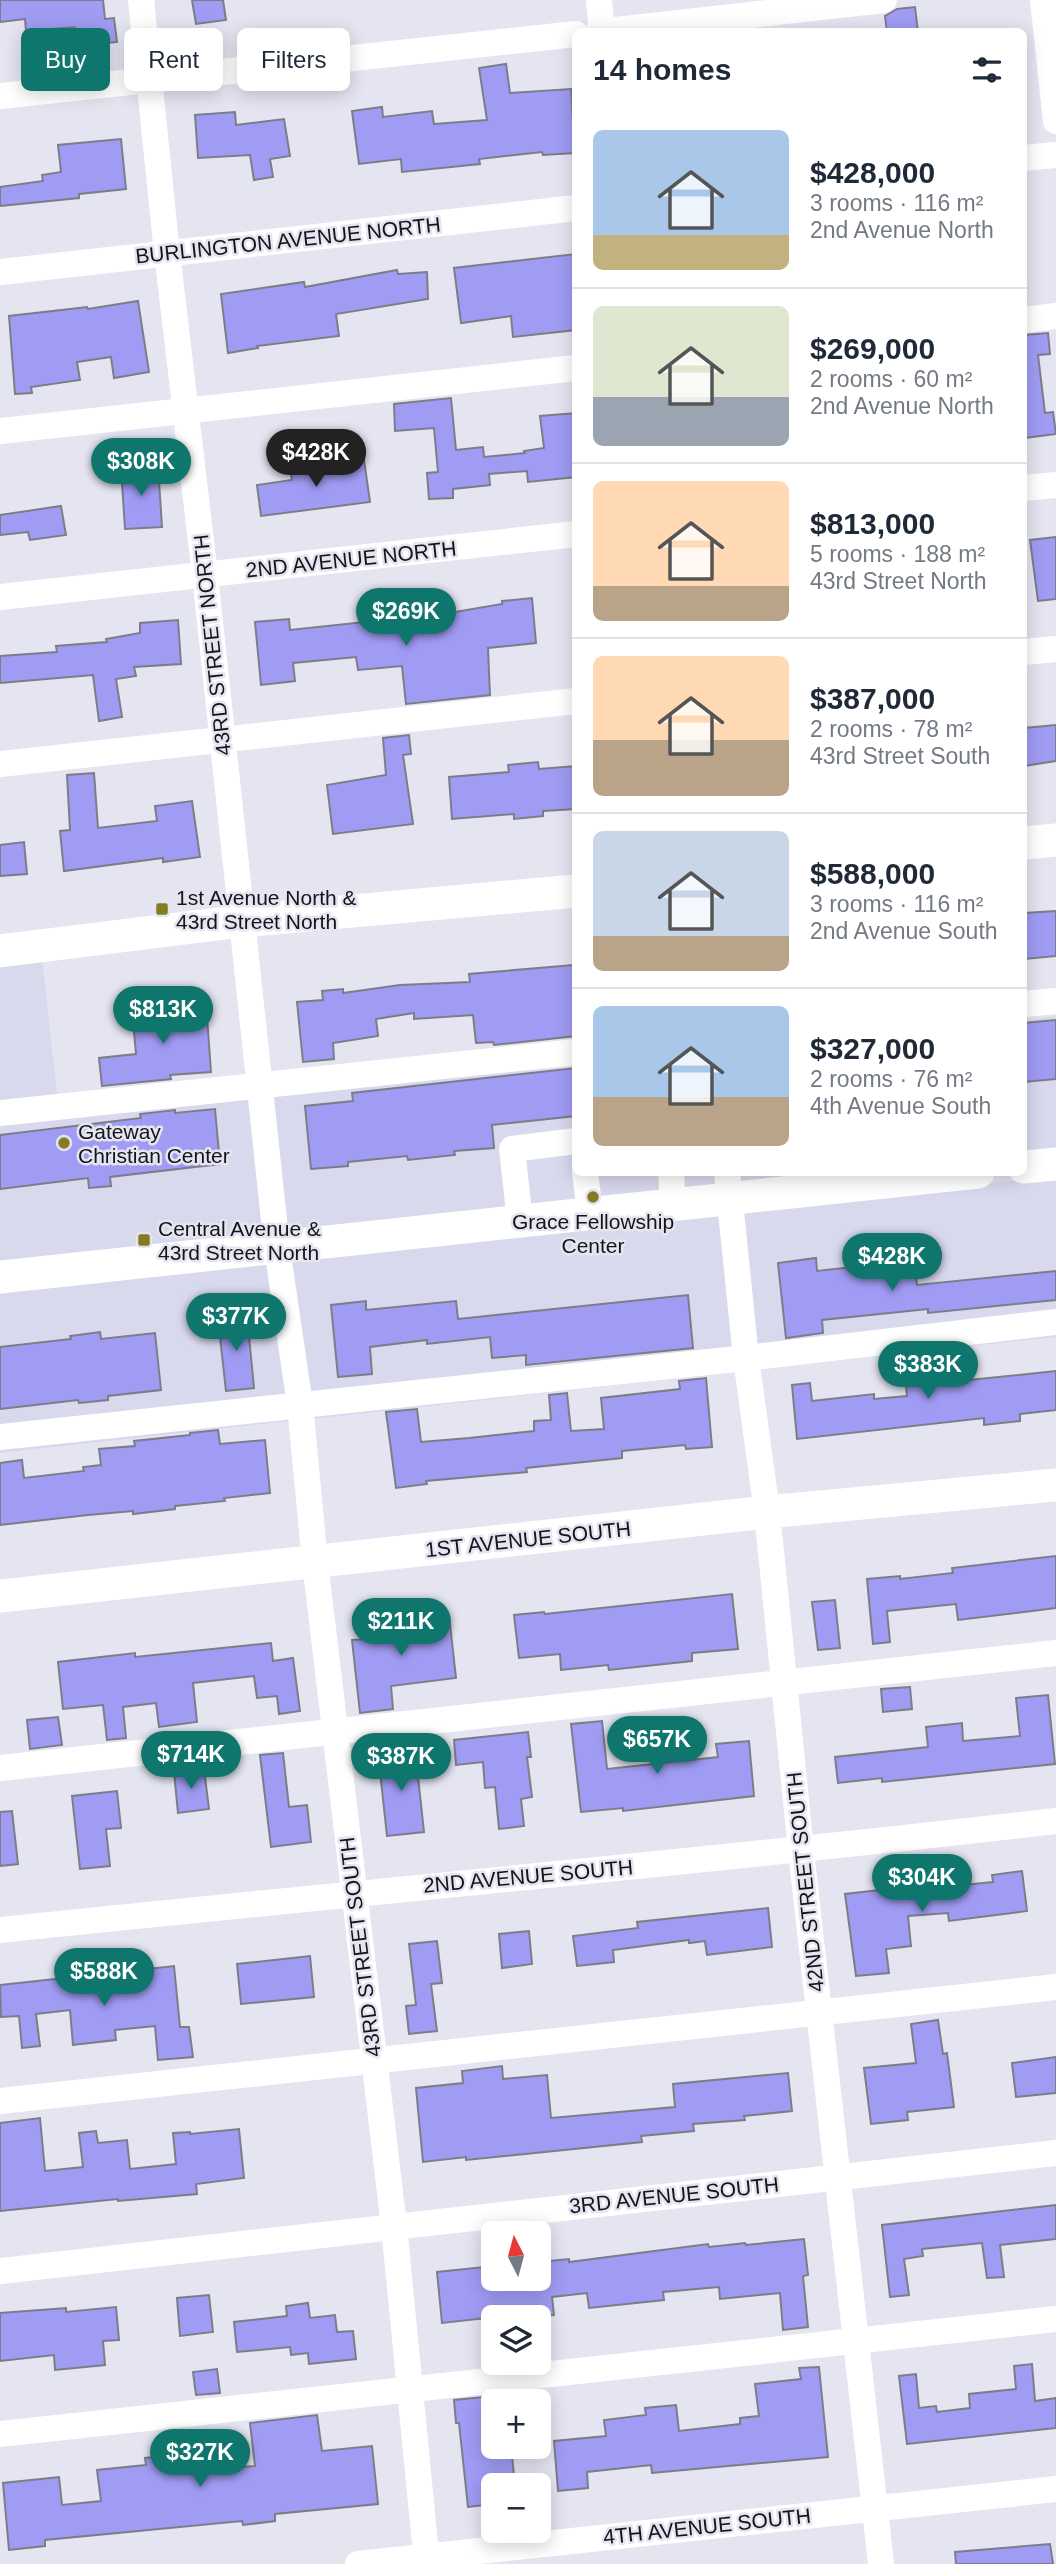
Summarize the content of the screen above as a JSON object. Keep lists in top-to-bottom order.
{
  "streets": {
    "main road": ["1ST AVENUE SOUTH"],
    "street": [
      "BURLINGTON AVENUE NORTH",
      "2ND AVENUE NORTH",
      "43RD STREET NORTH",
      "2ND AVENUE SOUTH",
      "42ND STREET SOUTH",
      "43RD STREET SOUTH",
      "3RD AVENUE SOUTH",
      "4TH AVENUE SOUTH"
    ]
  },
  "crossings": [
    ["BURLINGTON AVENUE NORTH", "43RD STREET NORTH"],
    ["2ND AVENUE NORTH", "43RD STREET NORTH"],
    ["43RD STREET NORTH", "43RD STREET SOUTH"],
    ["1ST AVENUE SOUTH", "42ND STREET SOUTH"],
    ["1ST AVENUE SOUTH", "43RD STREET SOUTH"],
    ["2ND AVENUE SOUTH", "42ND STREET SOUTH"],
    ["2ND AVENUE SOUTH", "43RD STREET SOUTH"],
    ["42ND STREET SOUTH", "3RD AVENUE SOUTH"],
    ["42ND STREET SOUTH", "4TH AVENUE SOUTH"],
    ["43RD STREET SOUTH", "3RD AVENUE SOUTH"],
    ["43RD STREET SOUTH", "4TH AVENUE SOUTH"]
  ],
  "places": {
    "transit": ["1st Avenue North & 43rd Street North", "Central Avenue & 43rd Street North"],
    "other": ["Gateway Christian Center", "Grace Fellowship Center"]
  },
  "north": "top",
  "page": {
    "chip": ["Buy", "Rent", "Filters"],
    "heading": "14 homes",
    "list": [
      {
        "name": "$428,000",
        "note": "3 rooms · 116 m² · 2nd Avenue North"
      },
      {
        "name": "$269,000",
        "note": "2 rooms · 60 m² · 2nd Avenue North"
      },
      {
        "name": "$813,000",
        "note": "5 rooms · 188 m² · 43rd Street North"
      },
      {
        "name": "$387,000",
        "note": "2 rooms · 78 m² · 43rd Street South"
      },
      {
        "name": "$588,000",
        "note": "3 rooms · 116 m² · 2nd Avenue South"
      },
      {
        "name": "$327,000",
        "note": "2 rooms · 76 m² · 4th Avenue South"
      }
    ],
    "price": [
      "$428K",
      "$308K",
      "$269K",
      "$813K",
      "$428K",
      "$377K",
      "$383K",
      "$211K",
      "$657K",
      "$714K",
      "$387K",
      "$304K",
      "$588K",
      "$327K"
    ],
    "map_buttons": ["+", "−"]
  }
}
